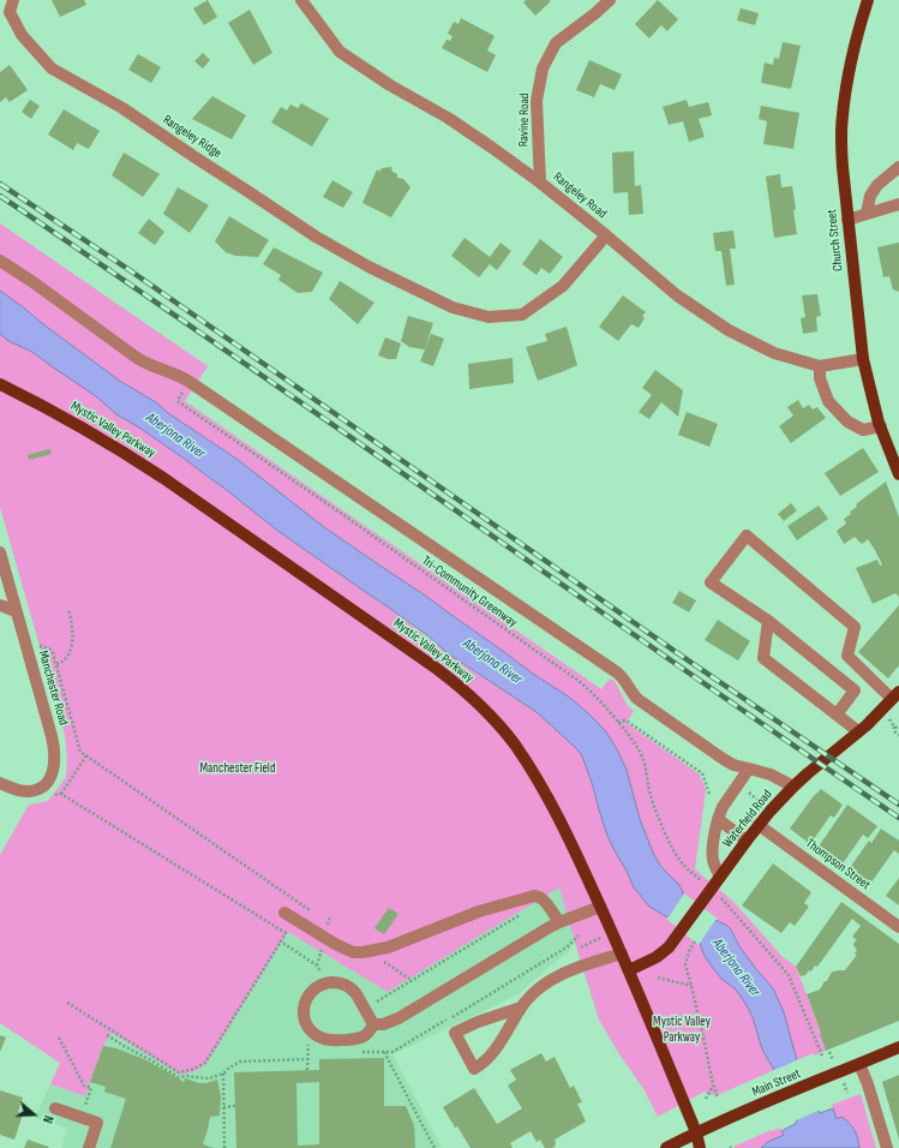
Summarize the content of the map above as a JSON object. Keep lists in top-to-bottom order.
{
  "streets": {
    "main road": [
      "Church Street",
      "Mystic Valley Parkway",
      "Waterfield Road",
      "Main Street"
    ],
    "street": [
      "Ravine Road",
      "Rangeley Ridge",
      "Rangeley Road",
      "Manchester Road",
      "Thompson Street"
    ],
    "path": ["Tri-Community Greenway"]
  },
  "crossings": [
    ["Ravine Road", "Rangeley Road"],
    ["Rangeley Ridge", "Rangeley Road"],
    ["Rangeley Road", "Church Street"],
    ["Mystic Valley Parkway", "Waterfield Road"],
    ["Mystic Valley Parkway", "Main Street"],
    ["Waterfield Road", "Thompson Street"]
  ],
  "water": ["Aberjona River"],
  "parks": ["Manchester Field", "Mystic Valley Parkway"],
  "north": "right"
}
